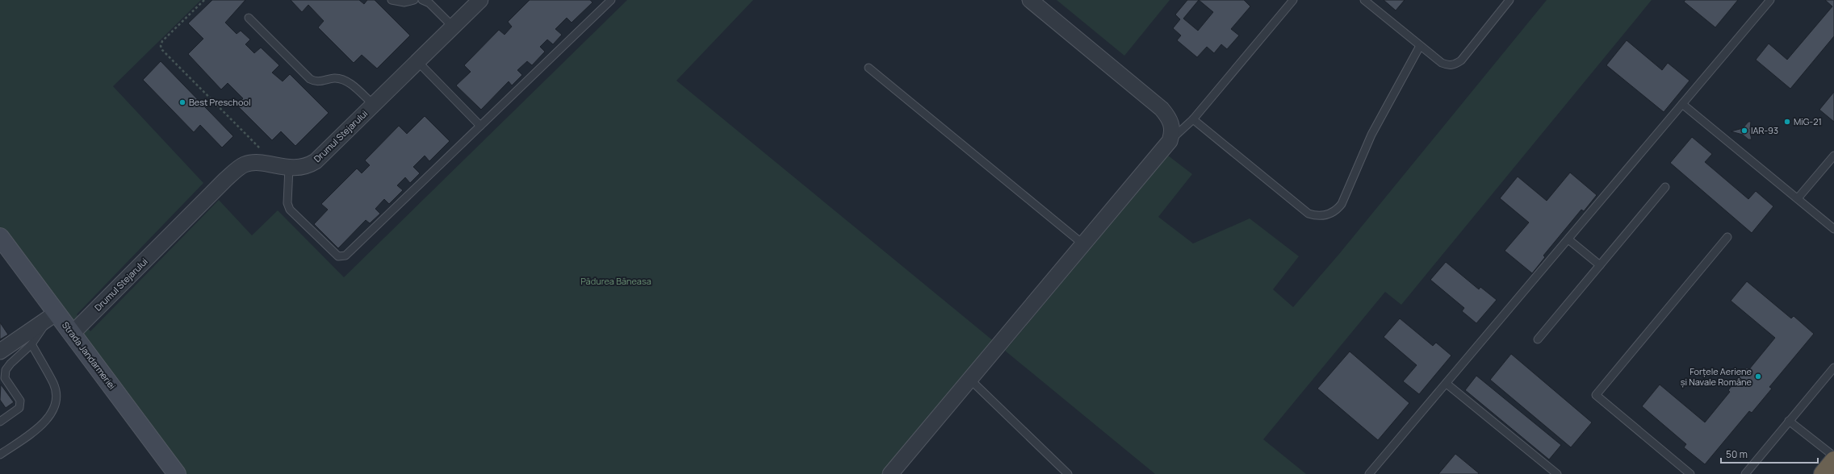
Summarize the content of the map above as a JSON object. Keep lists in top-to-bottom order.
{
  "streets": {
    "street": ["Drumul Stejarului", "Strada Jandarmeriei"]
  },
  "crossings": [
    ["Drumul Stejarului", "Strada Jandarmeriei"]
  ],
  "parks": ["Pădurea Băneasa"],
  "places": [
    "Best Preschool",
    "MiG-21",
    "IAR-93",
    "Forțele Aeriene și Navale Române"
  ],
  "scale_bar": "50 m"
}
